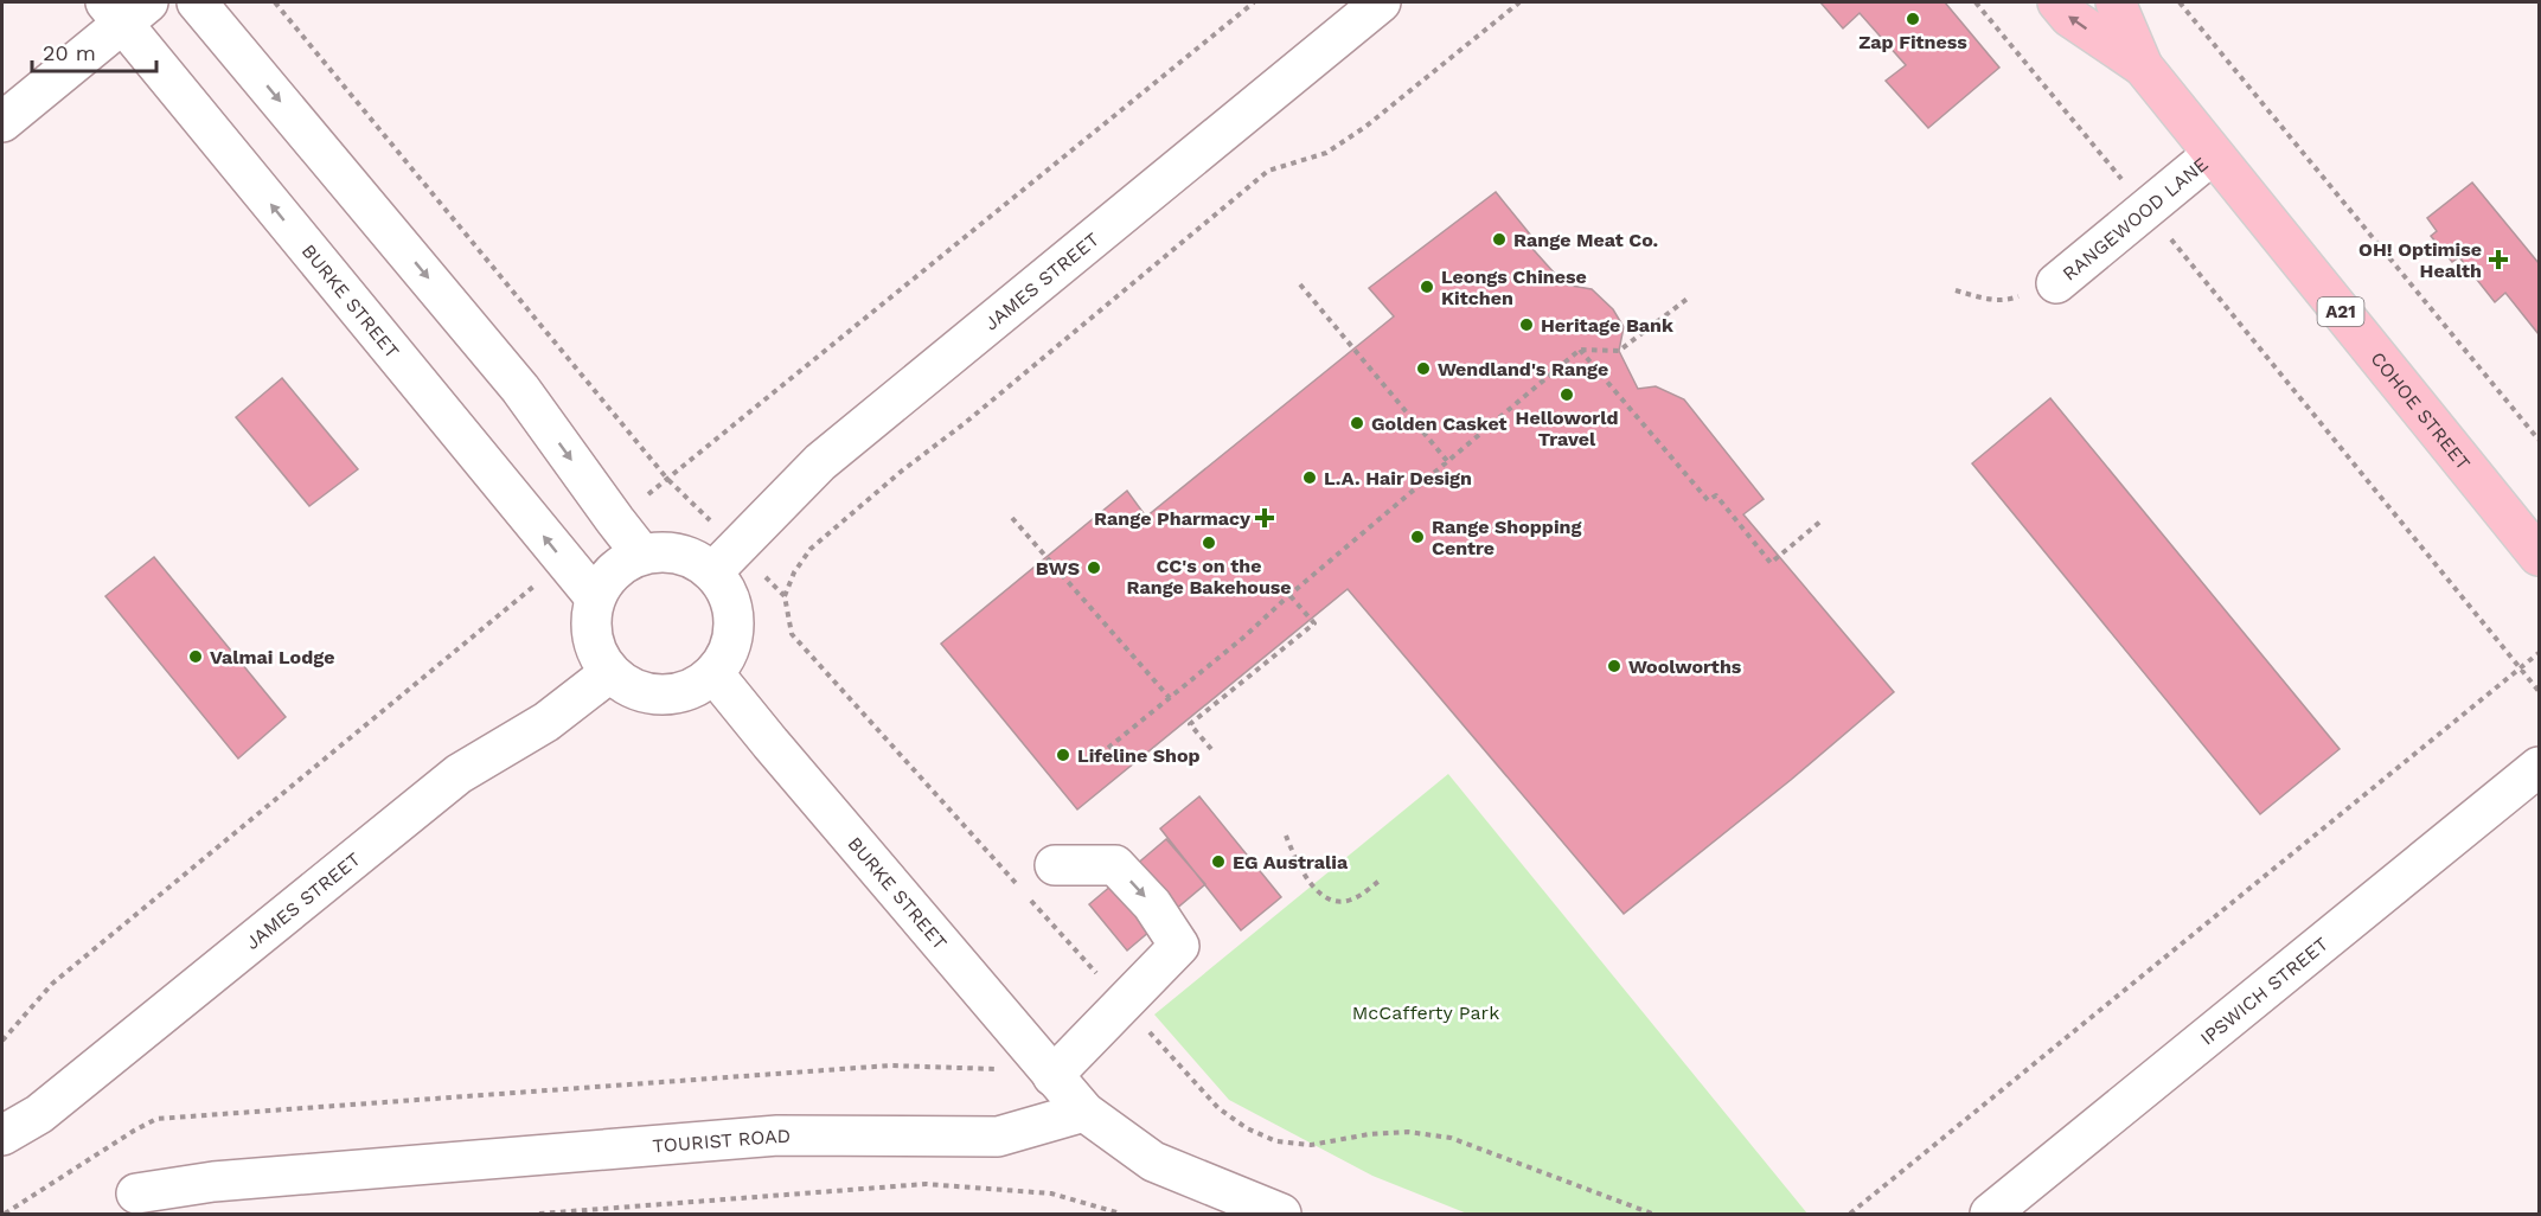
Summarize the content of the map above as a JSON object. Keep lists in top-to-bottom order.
{
  "streets": {
    "highway": ["A21", "COHOE STREET"],
    "street": [
      "RANGEWOOD LANE",
      "JAMES STREET",
      "BURKE STREET",
      "IPSWICH STREET",
      "TOURIST ROAD"
    ]
  },
  "crossings": [
    ["RANGEWOOD LANE", "COHOE STREET"],
    ["JAMES STREET", "BURKE STREET"],
    ["BURKE STREET", "TOURIST ROAD"]
  ],
  "parks": ["McCafferty Park"],
  "places": {
    "other": [
      "Zap Fitness",
      "Range Meat Co.",
      "Leongs Chinese Kitchen",
      "Heritage Bank",
      "Wendland's Range",
      "Helloworld Travel",
      "Golden Casket",
      "L.A. Hair Design",
      "Range Shopping Centre",
      "CC's on the Range Bakehouse",
      "BWS",
      "Valmai Lodge",
      "Woolworths",
      "Lifeline Shop",
      "EG Australia"
    ],
    "health": ["OH! Optimise Health", "Range Pharmacy"]
  },
  "scale_bar": "20 m"
}
